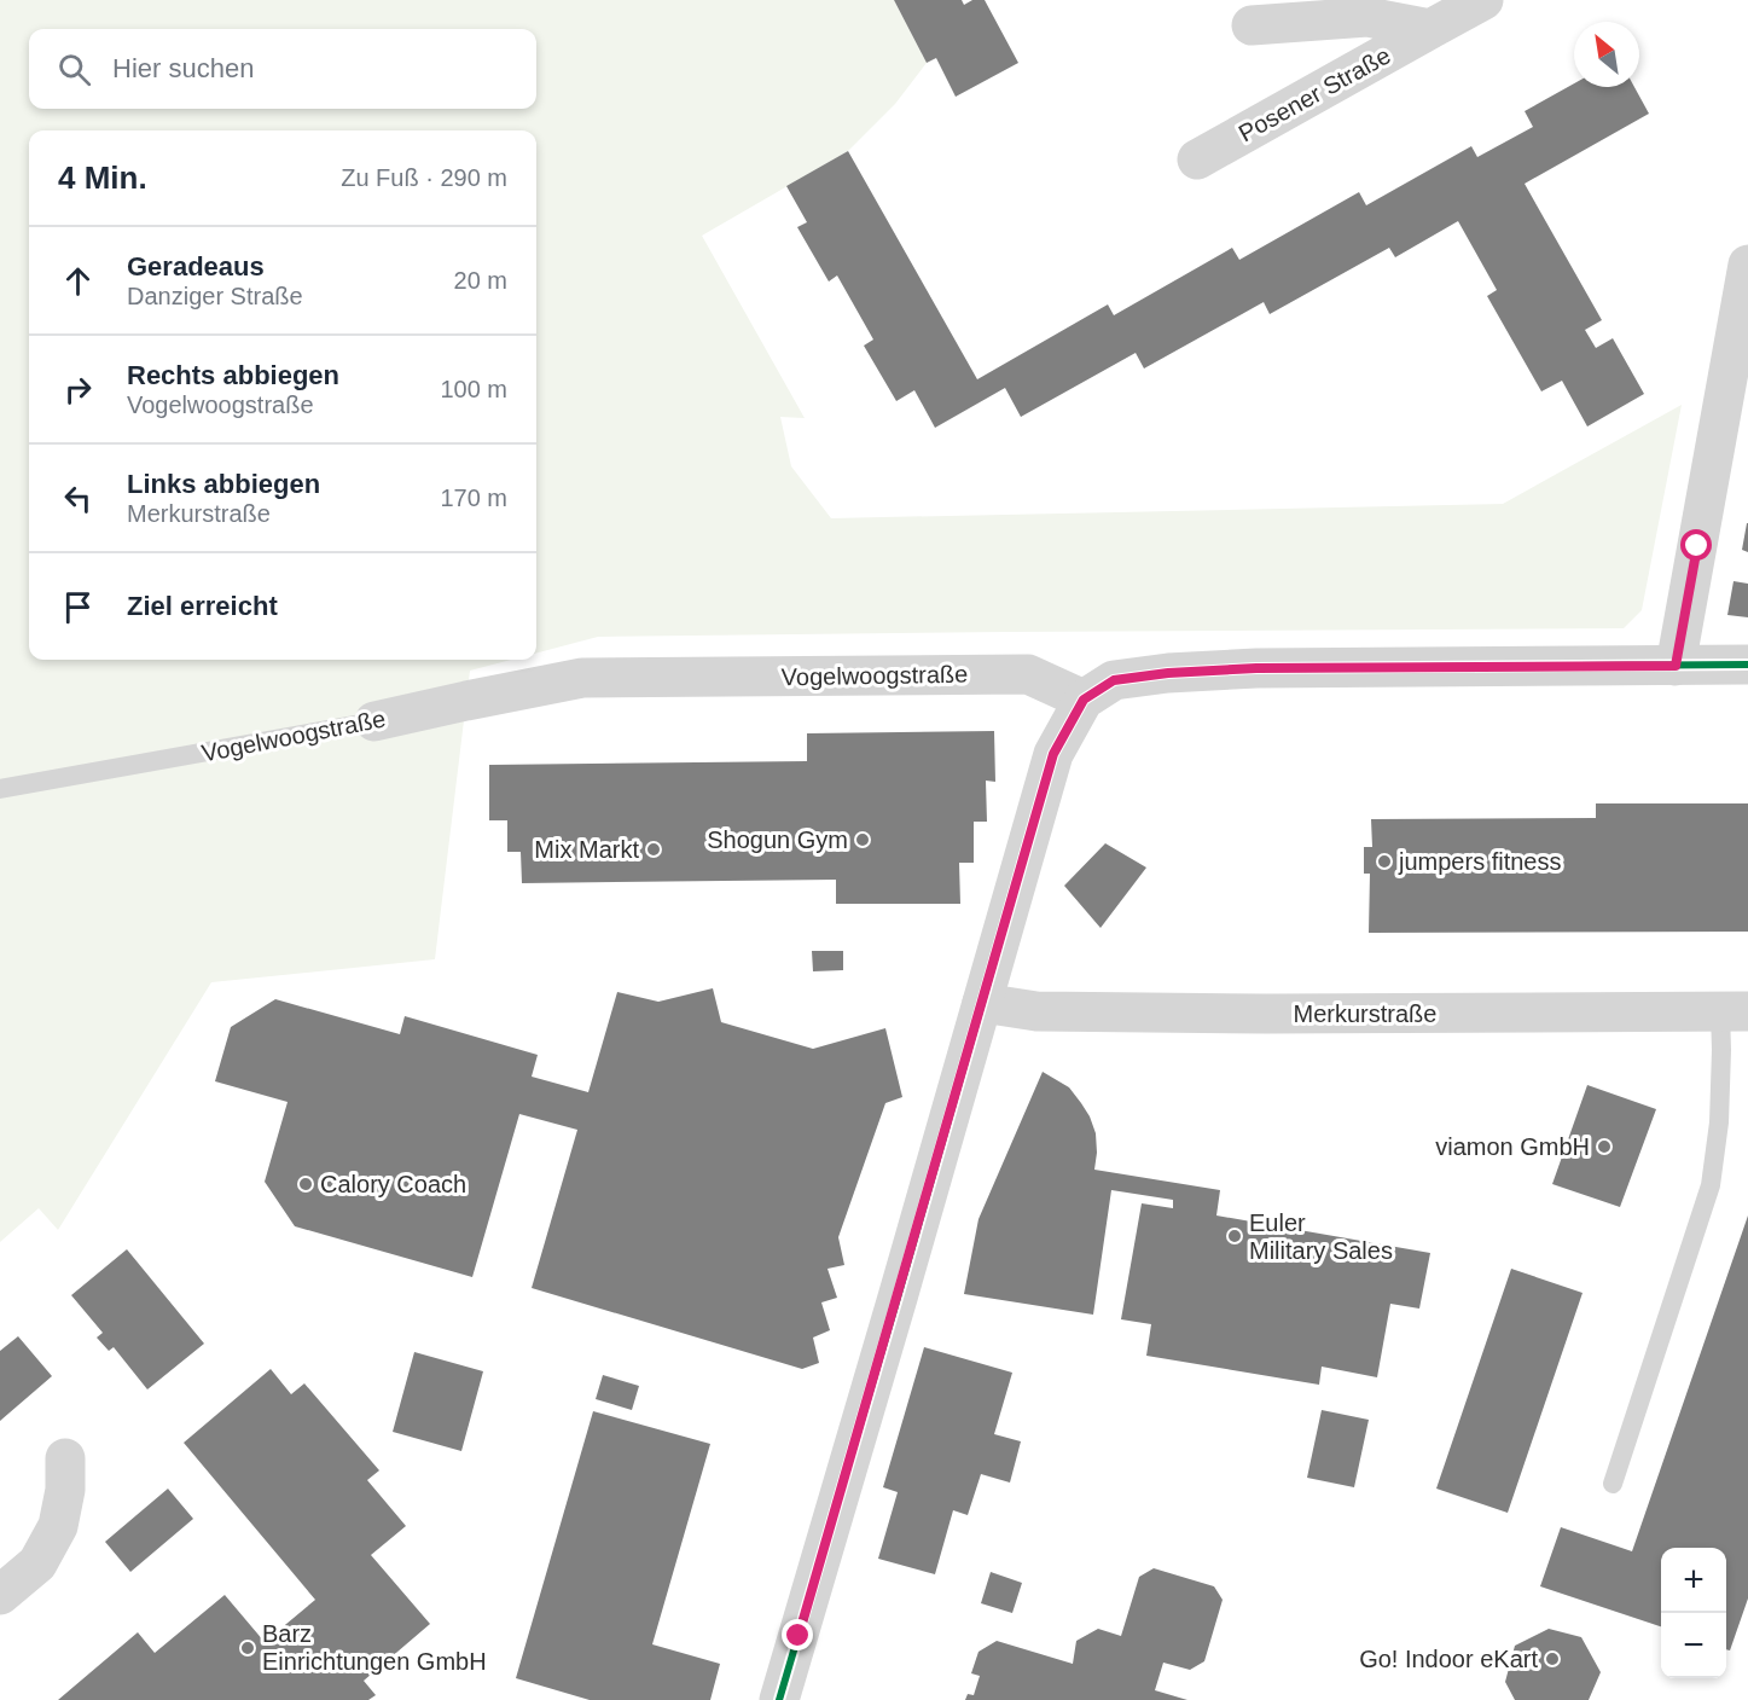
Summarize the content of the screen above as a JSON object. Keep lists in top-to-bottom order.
{
  "streets": {
    "street": ["Posener Straße", "Vogelwoogstraße", "Merkurstraße"]
  },
  "places": [
    "Shogun Gym",
    "Mix Markt",
    "jumpers fitness",
    "viamon GmbH",
    "Calory Coach",
    "Euler Military Sales",
    "Barz Einrichtungen GmbH",
    "Go! Indoor eKart"
  ],
  "north": "top left",
  "page": {
    "search": "Hier suchen",
    "heading": ["4 Min.", "Zu Fuß · 290 m"],
    "list": [
      ["Geradeaus", "Danziger Straße", "20 m"],
      ["Rechts abbiegen", "Vogelwoogstraße", "100 m"],
      ["Links abbiegen", "Merkurstraße", "170 m"],
      "Ziel erreicht"
    ],
    "map_buttons": ["+", "−"]
  }
}
